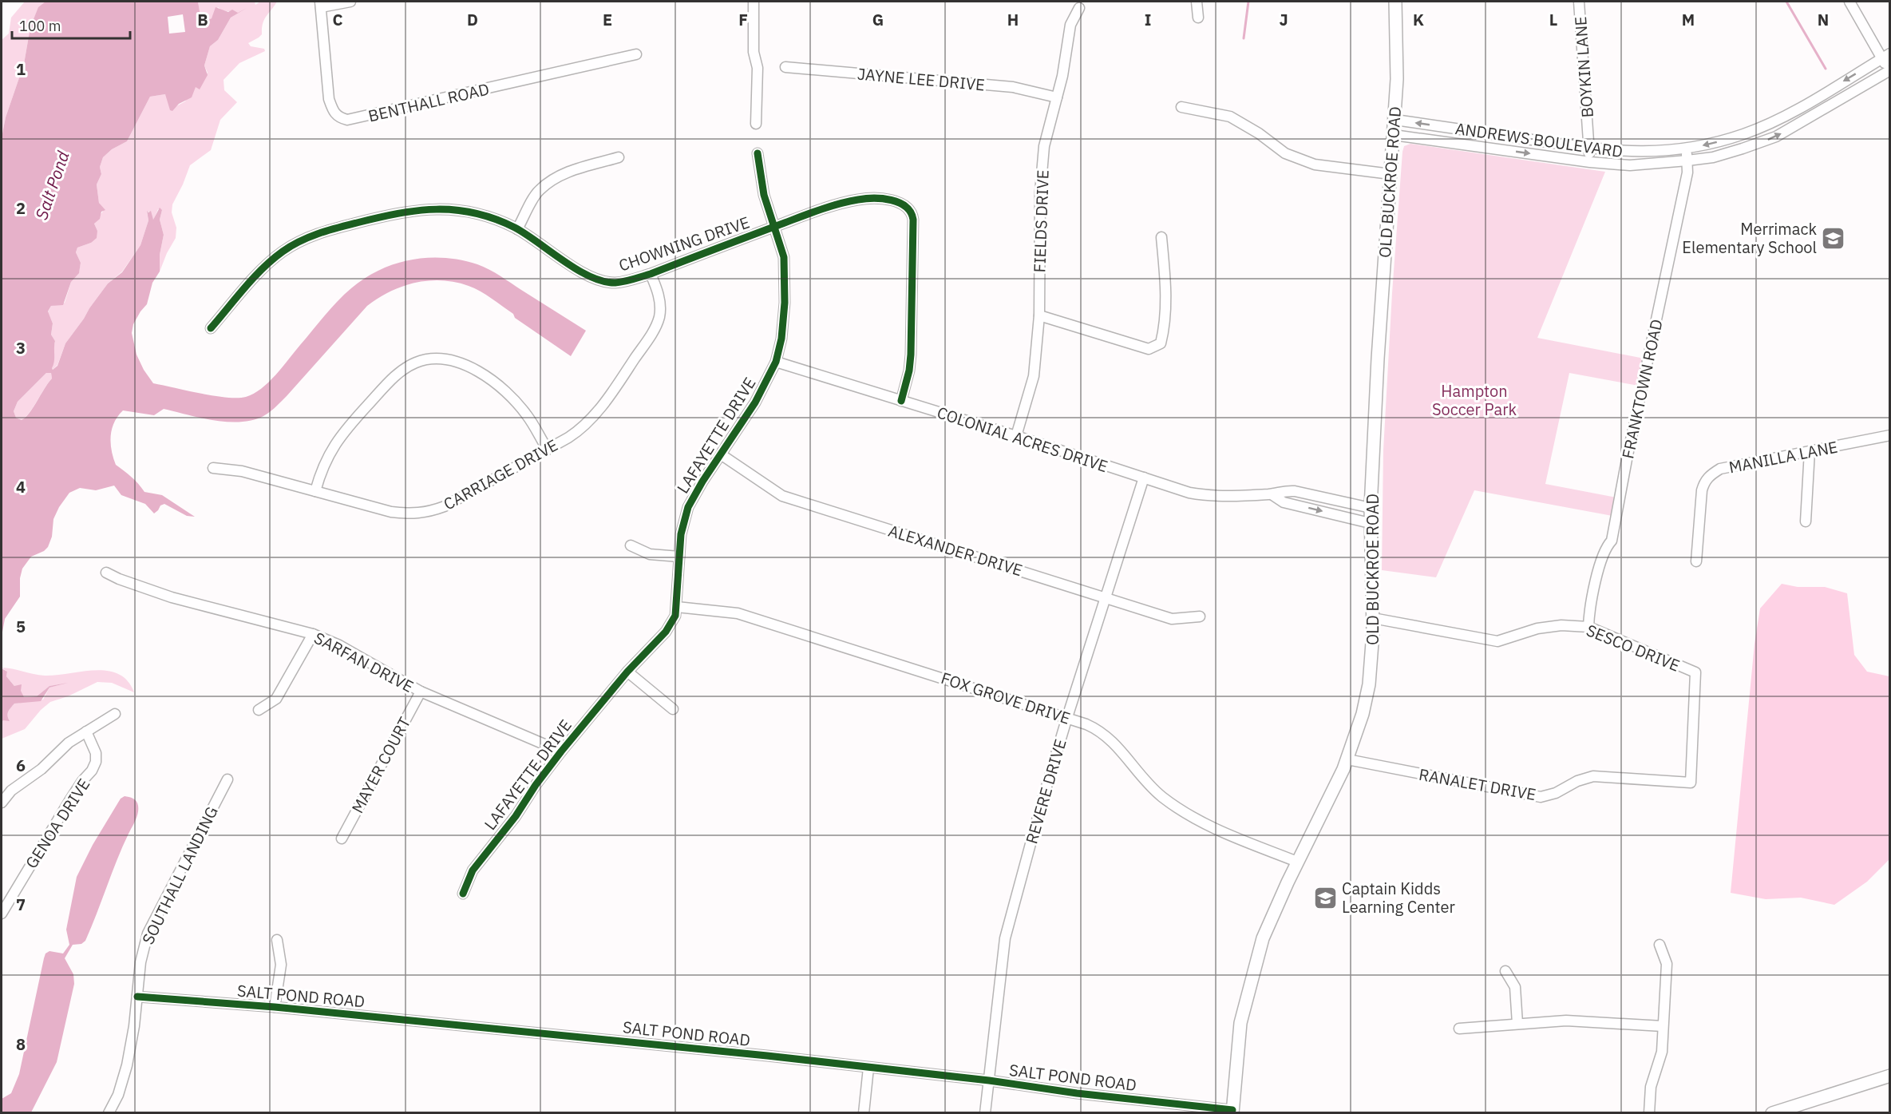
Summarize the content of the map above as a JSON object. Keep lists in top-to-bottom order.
{
  "streets": {
    "main road": ["OLD BUCKROE ROAD"],
    "street": [
      "BOYKIN LANE",
      "JAYNE LEE DRIVE",
      "BENTHALL ROAD",
      "ANDREWS BOULEVARD",
      "FIELDS DRIVE",
      "CHOWNING DRIVE",
      "FRANKTOWN ROAD",
      "LAFAYETTE DRIVE",
      "COLONIAL ACRES DRIVE",
      "MANILLA LANE",
      "CARRIAGE DRIVE",
      "ALEXANDER DRIVE",
      "SESCO DRIVE",
      "SARFAN DRIVE",
      "FOX GROVE DRIVE",
      "MAYER COURT",
      "RANALET DRIVE",
      "REVERE DRIVE",
      "GENOA DRIVE",
      "SOUTHALL LANDING",
      "SALT POND ROAD"
    ]
  },
  "crossings": [
    ["BOYKIN LANE", "ANDREWS BOULEVARD"],
    ["JAYNE LEE DRIVE", "FIELDS DRIVE"],
    ["ANDREWS BOULEVARD", "OLD BUCKROE ROAD"],
    ["ANDREWS BOULEVARD", "FRANKTOWN ROAD"],
    ["OLD BUCKROE ROAD", "COLONIAL ACRES DRIVE"],
    ["OLD BUCKROE ROAD", "SESCO DRIVE"],
    ["OLD BUCKROE ROAD", "FOX GROVE DRIVE"],
    ["OLD BUCKROE ROAD", "RANALET DRIVE"],
    ["OLD BUCKROE ROAD", "SALT POND ROAD"],
    ["FIELDS DRIVE", "COLONIAL ACRES DRIVE"],
    ["CHOWNING DRIVE", "LAFAYETTE DRIVE"],
    ["CHOWNING DRIVE", "COLONIAL ACRES DRIVE"],
    ["CHOWNING DRIVE", "CARRIAGE DRIVE"],
    ["FRANKTOWN ROAD", "SESCO DRIVE"],
    ["LAFAYETTE DRIVE", "COLONIAL ACRES DRIVE"],
    ["LAFAYETTE DRIVE", "ALEXANDER DRIVE"],
    ["LAFAYETTE DRIVE", "SARFAN DRIVE"],
    ["LAFAYETTE DRIVE", "FOX GROVE DRIVE"],
    ["COLONIAL ACRES DRIVE", "REVERE DRIVE"],
    ["ALEXANDER DRIVE", "REVERE DRIVE"],
    ["SESCO DRIVE", "RANALET DRIVE"],
    ["SARFAN DRIVE", "MAYER COURT"],
    ["FOX GROVE DRIVE", "REVERE DRIVE"],
    ["REVERE DRIVE", "SALT POND ROAD"],
    ["SOUTHALL LANDING", "SALT POND ROAD"]
  ],
  "water": ["Salt Pond"],
  "parks": ["Hampton Soccer Park"],
  "places": {
    "school or university": ["Merrimack Elementary School", "Captain Kidds Learning Center"]
  },
  "scale_bar": "100 m",
  "grid": {
    "columns": [
      "B",
      "C",
      "D",
      "E",
      "F",
      "G",
      "H",
      "I",
      "J",
      "K",
      "L",
      "M",
      "N"
    ],
    "rows": [
      "1",
      "2",
      "3",
      "4",
      "5",
      "6",
      "7",
      "8"
    ]
  }
}
